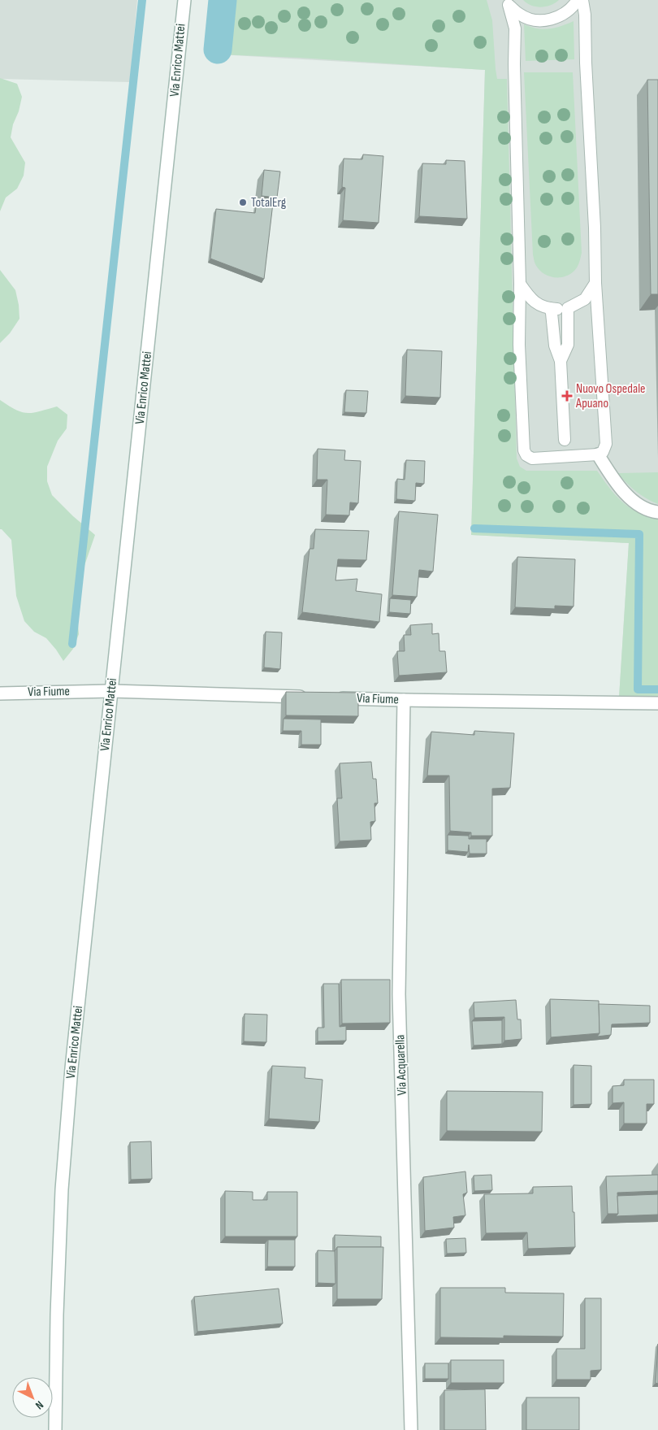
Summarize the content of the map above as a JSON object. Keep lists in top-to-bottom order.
{
  "streets": {
    "street": ["Via Enrico Mattei", "Via Fiume", "Via Acquarella"]
  },
  "crossings": [
    ["Via Enrico Mattei", "Via Fiume"],
    ["Via Fiume", "Via Acquarella"]
  ],
  "places": {
    "other": ["TotalErg"],
    "health": ["Nuovo Ospedale Apuano"]
  },
  "north": "bottom right"
}
